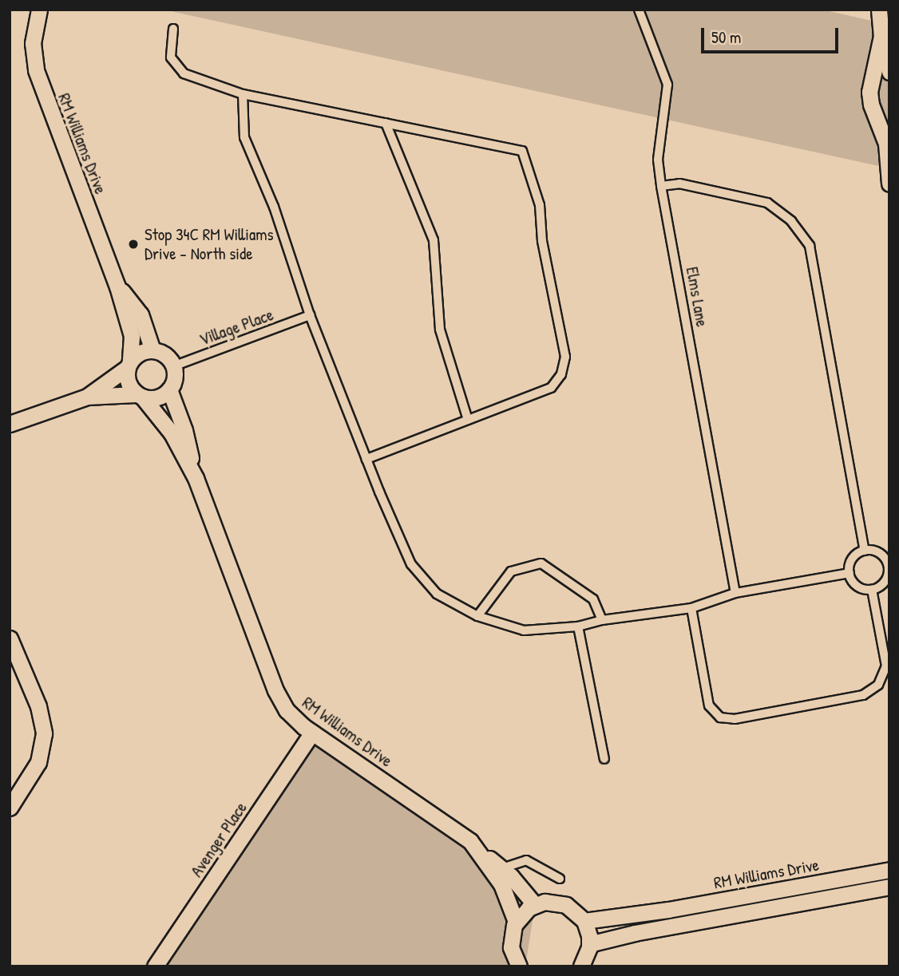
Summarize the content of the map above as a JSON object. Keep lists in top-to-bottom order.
{
  "streets": {
    "street": ["RM Williams Drive", "Avenger Place"],
    "lane": ["Elms Lane", "Village Place"]
  },
  "crossings": [
    ["RM Williams Drive", "Village Place"],
    ["RM Williams Drive", "Avenger Place"]
  ],
  "places": ["Stop 34C RM Williams Drive - North side"],
  "scale_bar": "50 m"
}
